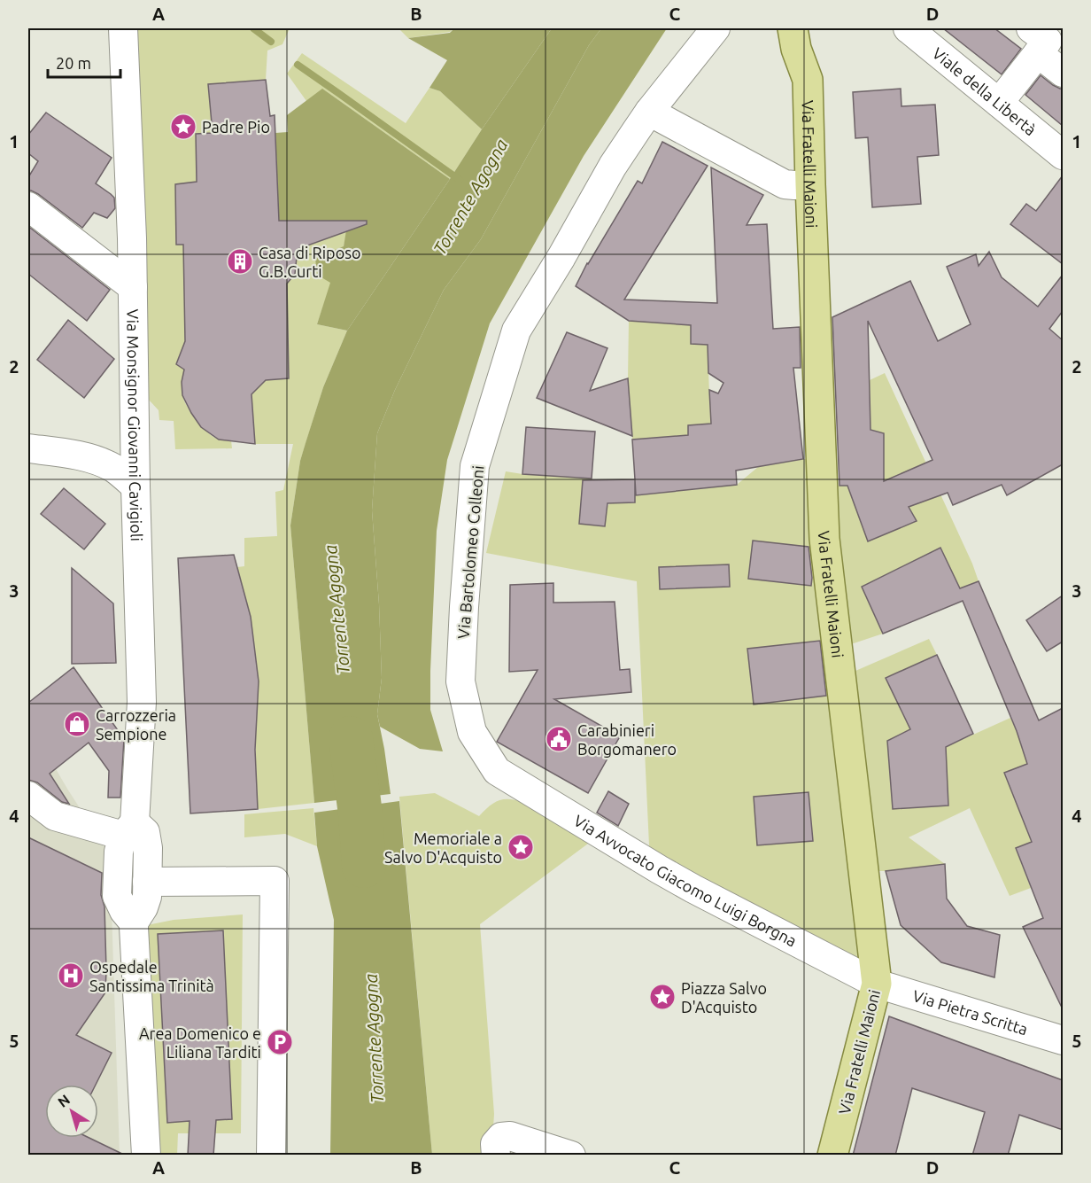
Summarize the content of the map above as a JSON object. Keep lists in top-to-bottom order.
{
  "streets": {
    "main road": ["Via Fratelli Maioni"],
    "street": [
      "Viale della Libertà",
      "Via Monsignor Giovanni Cavigioli",
      "Via Bartolomeo Colleoni",
      "Via Avvocato Giacomo Luigi Borgna",
      "Via Pietra Scritta"
    ]
  },
  "crossings": [
    ["Via Fratelli Maioni", "Via Avvocato Giacomo Luigi Borgna"],
    ["Via Fratelli Maioni", "Via Pietra Scritta"],
    ["Via Bartolomeo Colleoni", "Via Avvocato Giacomo Luigi Borgna"],
    ["Via Avvocato Giacomo Luigi Borgna", "Via Pietra Scritta"]
  ],
  "water": ["Torrente Agogna"],
  "places": {
    "place": ["Padre Pio", "Memoriale a Salvo D'Acquisto", "Piazza Salvo D'Acquisto"],
    "building": ["Casa di Riposo G.B.Curti"],
    "shop": ["Carrozzeria Sempione"],
    "public building": ["Carabinieri Borgomanero"],
    "hospital": ["Ospedale Santissima Trinità"],
    "parking": ["Area Domenico e Liliana Tarditi"]
  },
  "scale_bar": "20 m",
  "north": "top left",
  "grid": {
    "columns": [
      "A",
      "B",
      "C",
      "D"
    ],
    "rows": [
      "1",
      "2",
      "3",
      "4",
      "5"
    ]
  }
}
